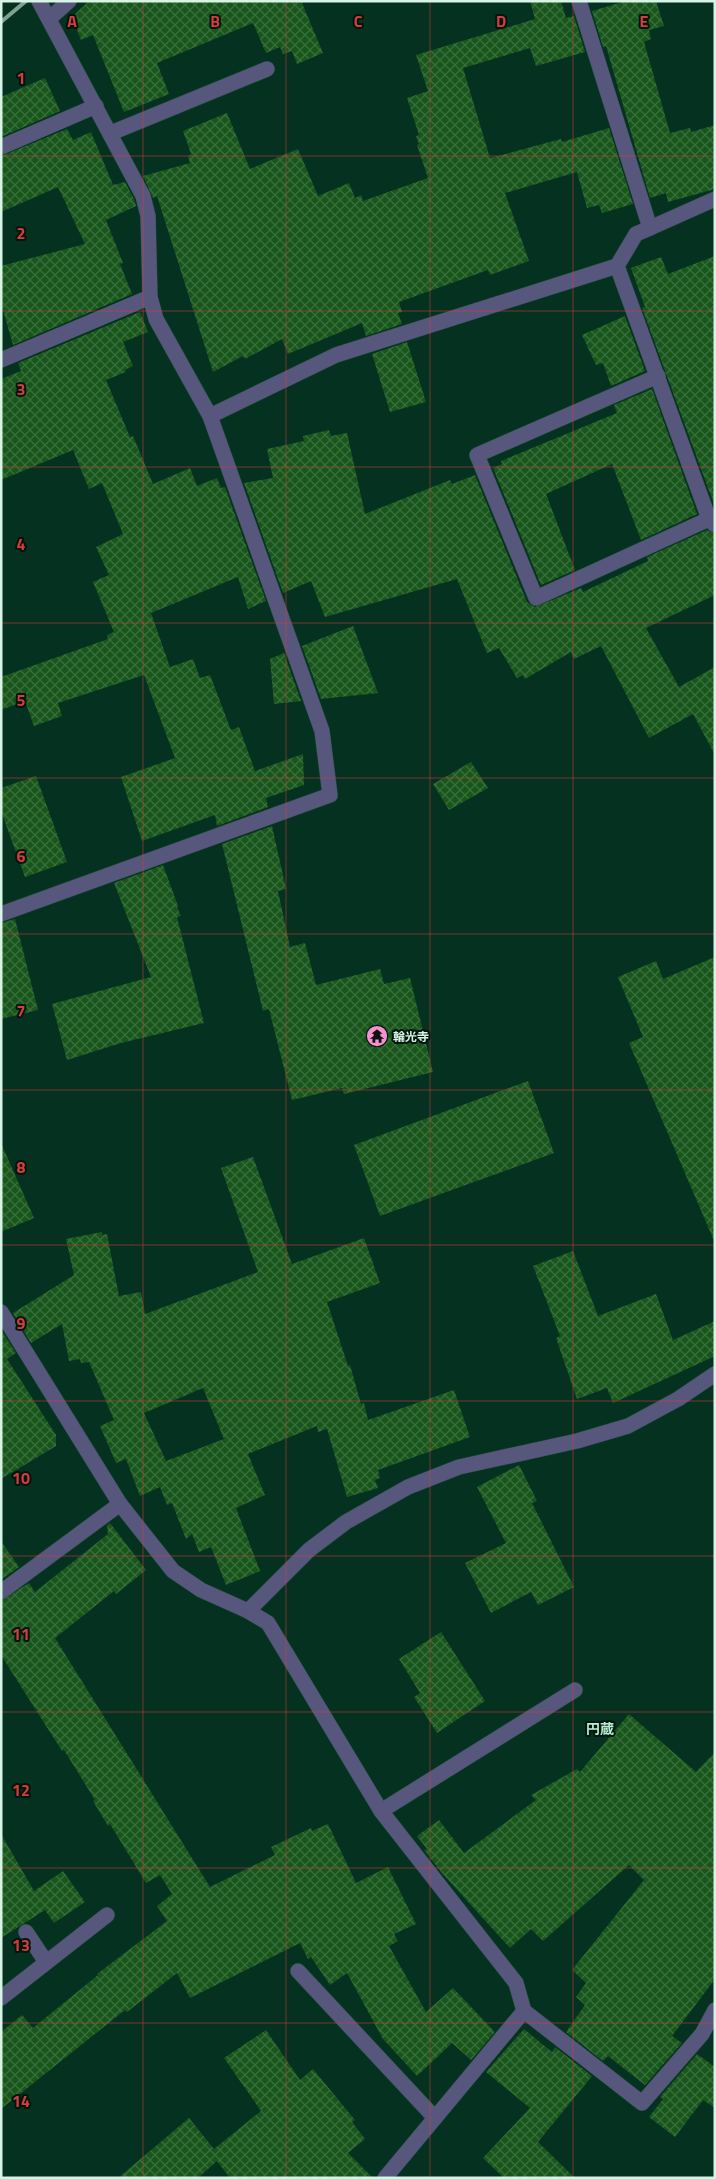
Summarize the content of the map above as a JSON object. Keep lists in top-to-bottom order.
{
  "districts": ["円蔵"],
  "places": {
    "temple": ["輪光寺"]
  },
  "grid": {
    "columns": [
      "A",
      "B",
      "C",
      "D",
      "E"
    ],
    "rows": [
      "1",
      "2",
      "3",
      "4",
      "5",
      "6",
      "7",
      "8",
      "9",
      "10",
      "11",
      "12",
      "13",
      "14"
    ]
  }
}
